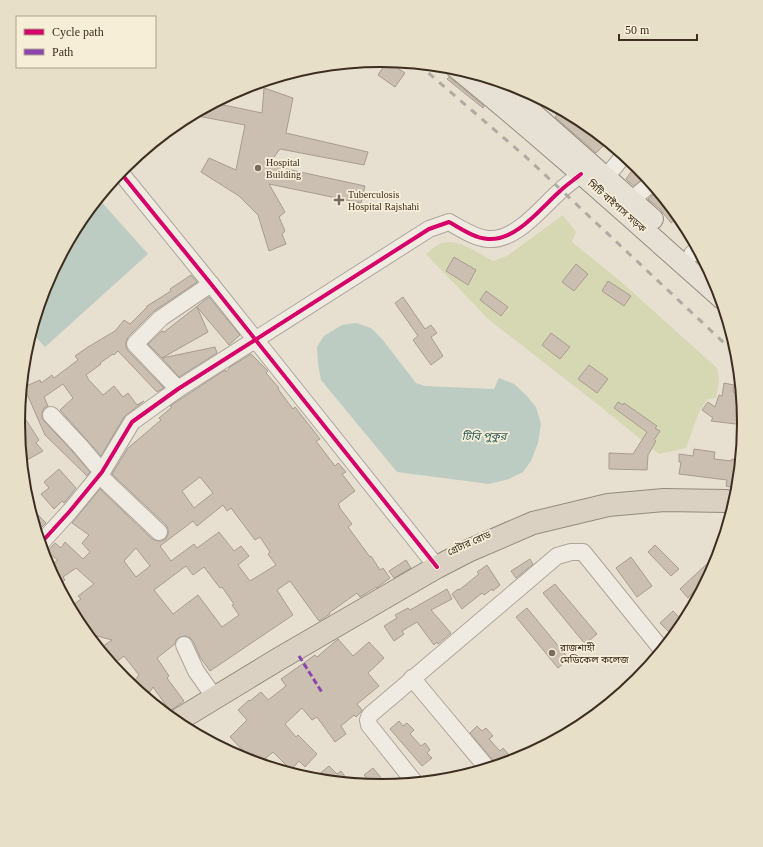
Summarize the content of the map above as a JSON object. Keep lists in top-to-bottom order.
{
  "streets": {
    "highway": ["গ্রেটার রোড"],
    "main road": ["সিটি বাইপাস সড়ক"]
  },
  "water": ["টিবি পুকুর"],
  "places": {
    "other": ["Hospital Building", "রাজশাহী মেডিকেল কলেজ"],
    "health": ["Tuberculosis Hospital Rajshahi"]
  },
  "legend": ["Cycle path", "Path"],
  "scale_bar": "50 m"
}
